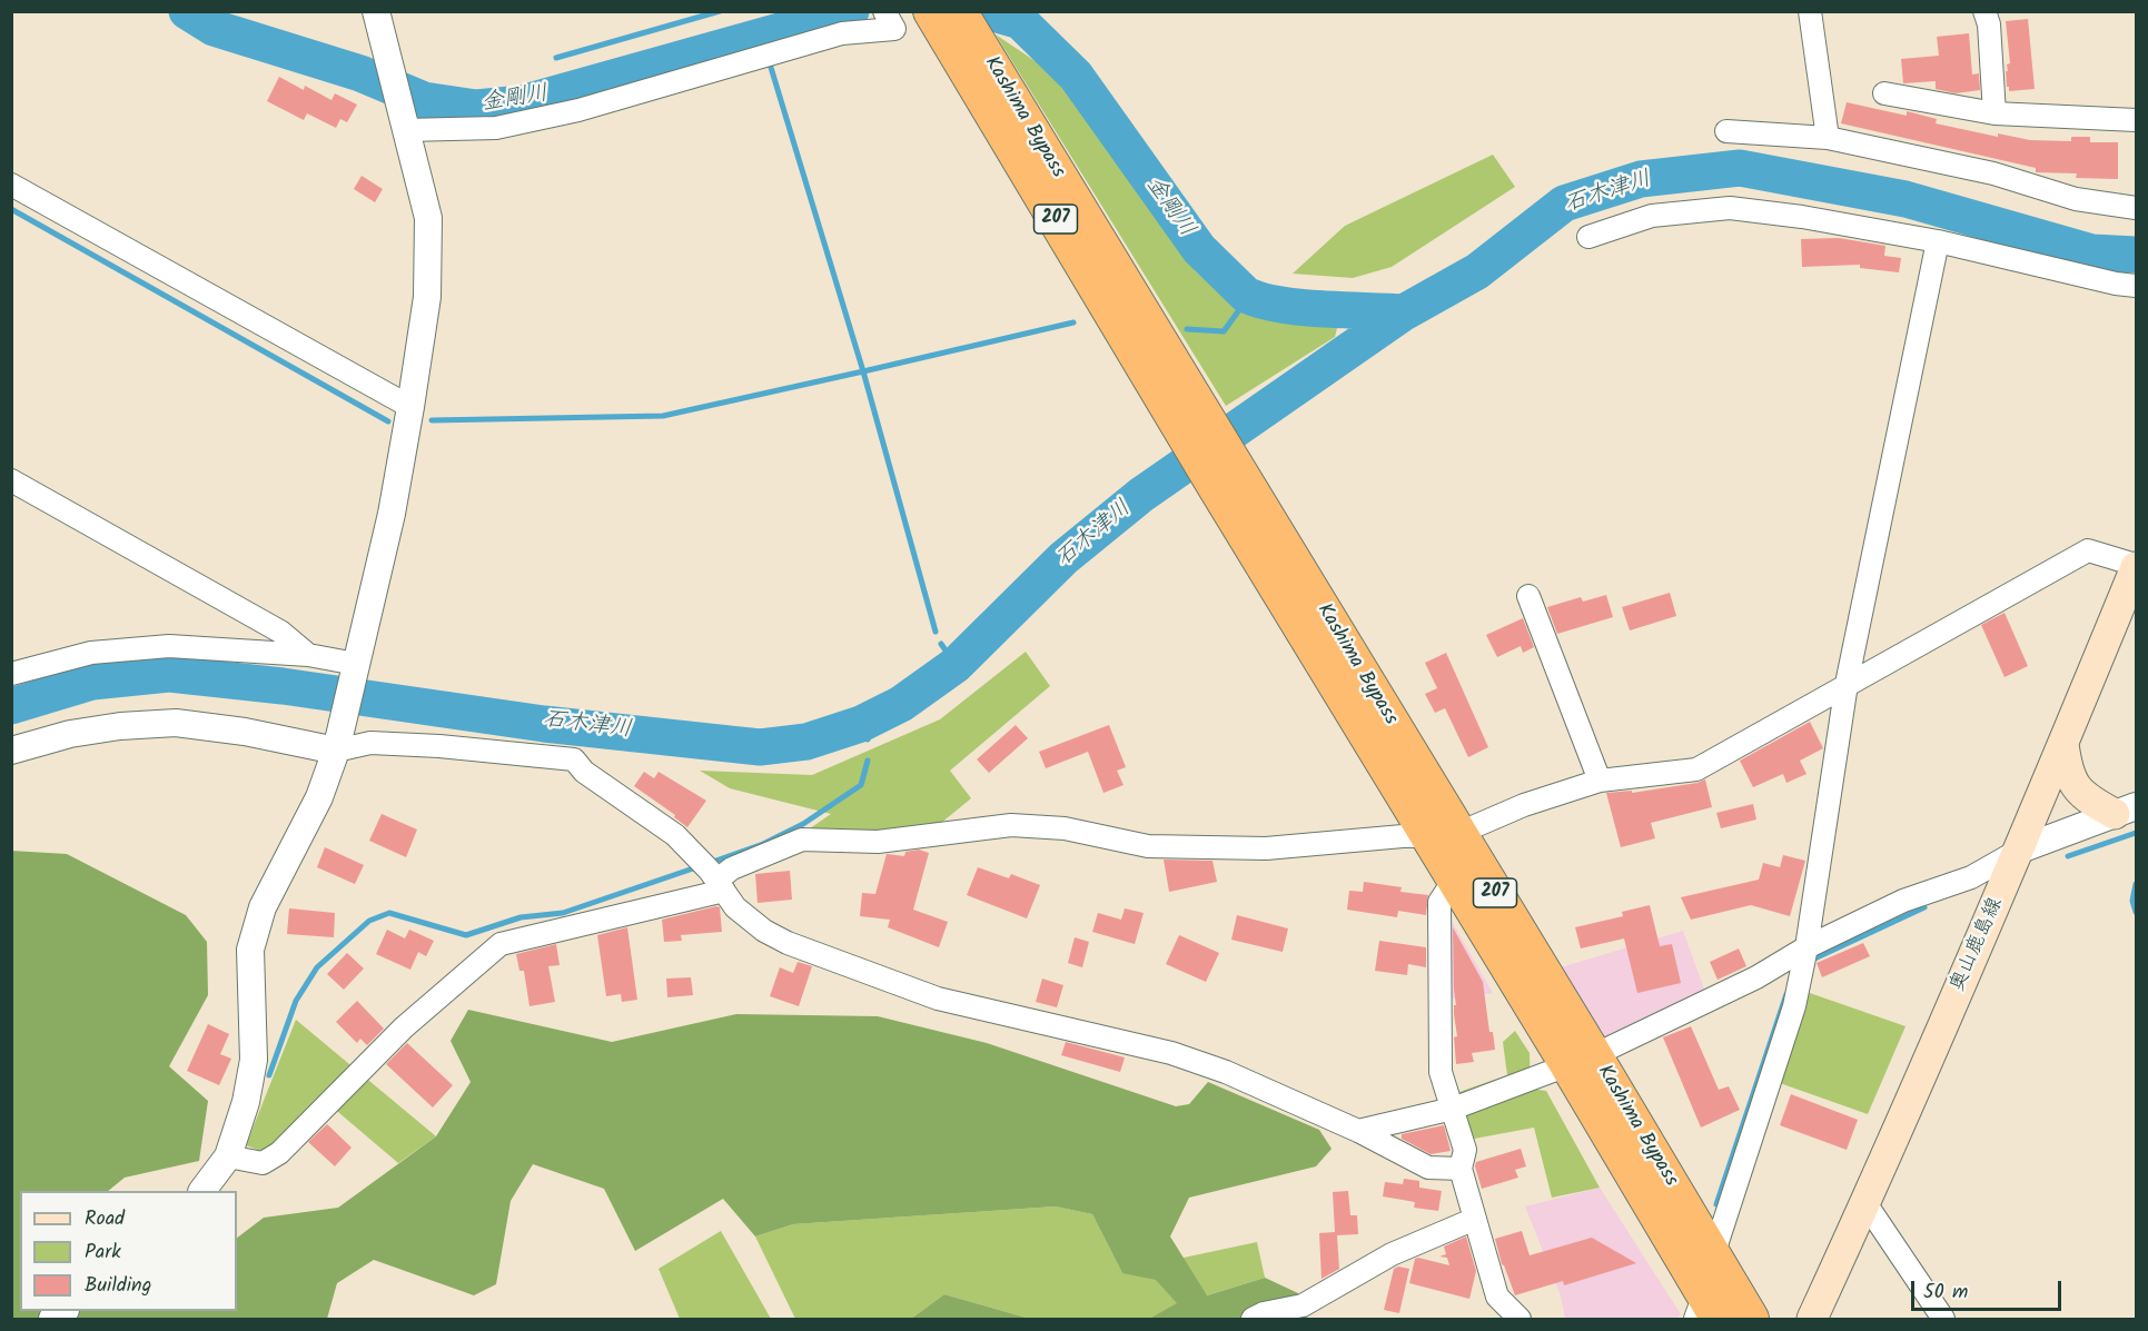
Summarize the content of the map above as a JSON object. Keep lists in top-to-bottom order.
{
  "streets": {
    "highway": ["Kashima Bypass", "207"],
    "main road": ["奥山鹿島線"]
  },
  "water": ["金剛川", "石木津川"],
  "legend": ["Road", "Park", "Building"],
  "scale_bar": "50 m"
}
